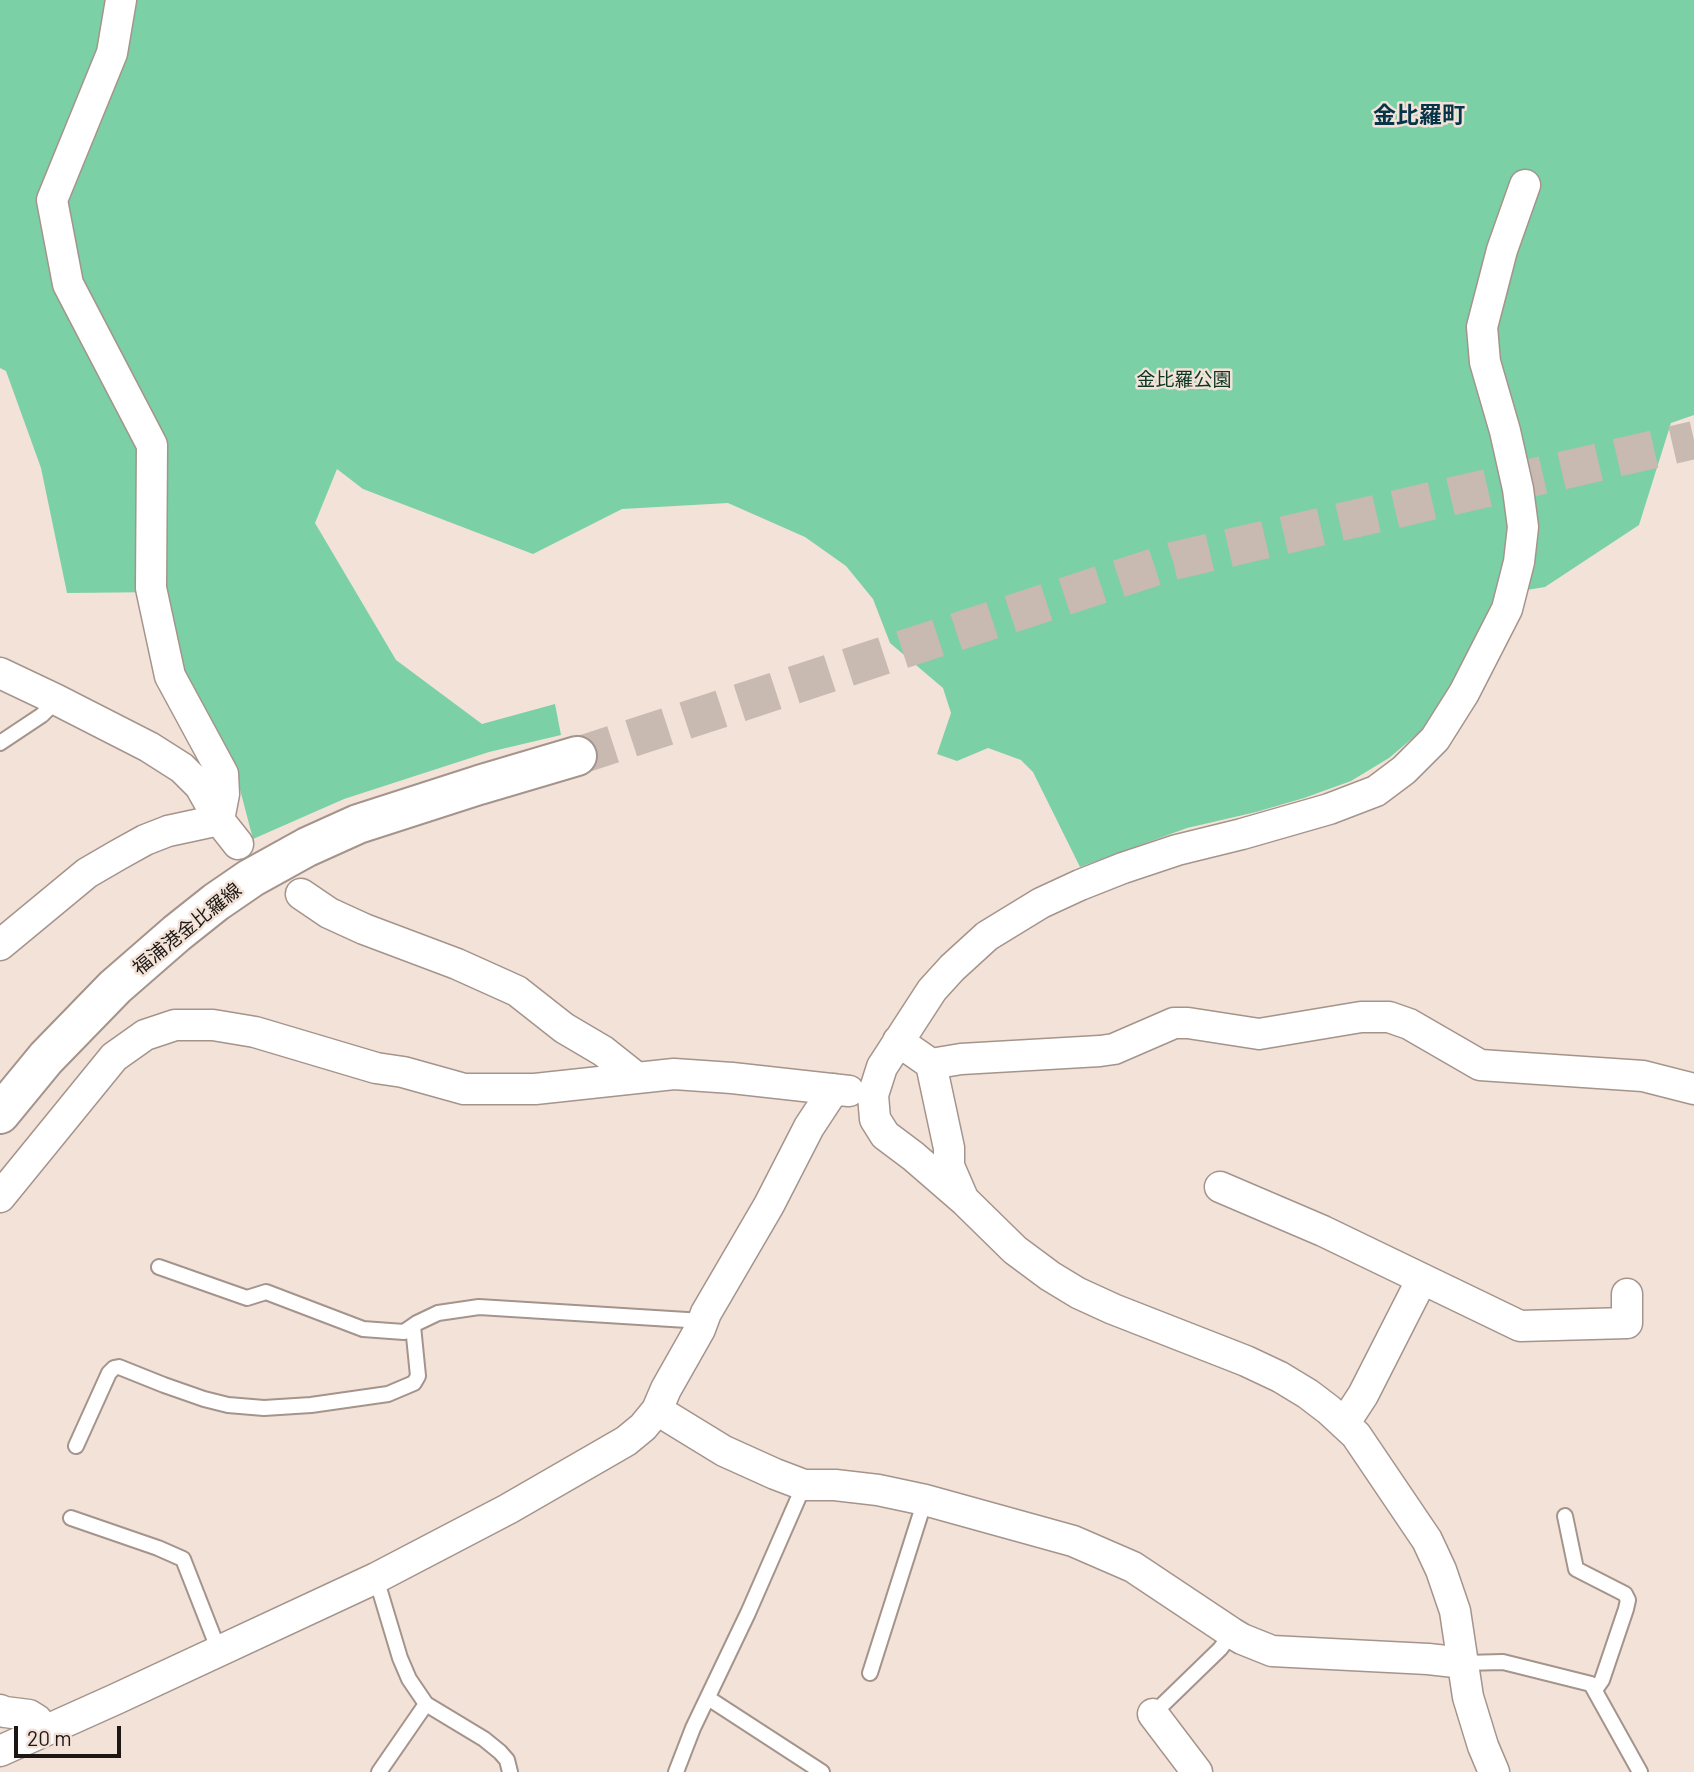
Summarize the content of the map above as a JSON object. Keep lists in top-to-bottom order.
{
  "streets": {
    "main road": ["福浦港金比羅線"]
  },
  "districts": ["金比羅町"],
  "parks": ["金比羅公園"],
  "scale_bar": "20 m"
}
